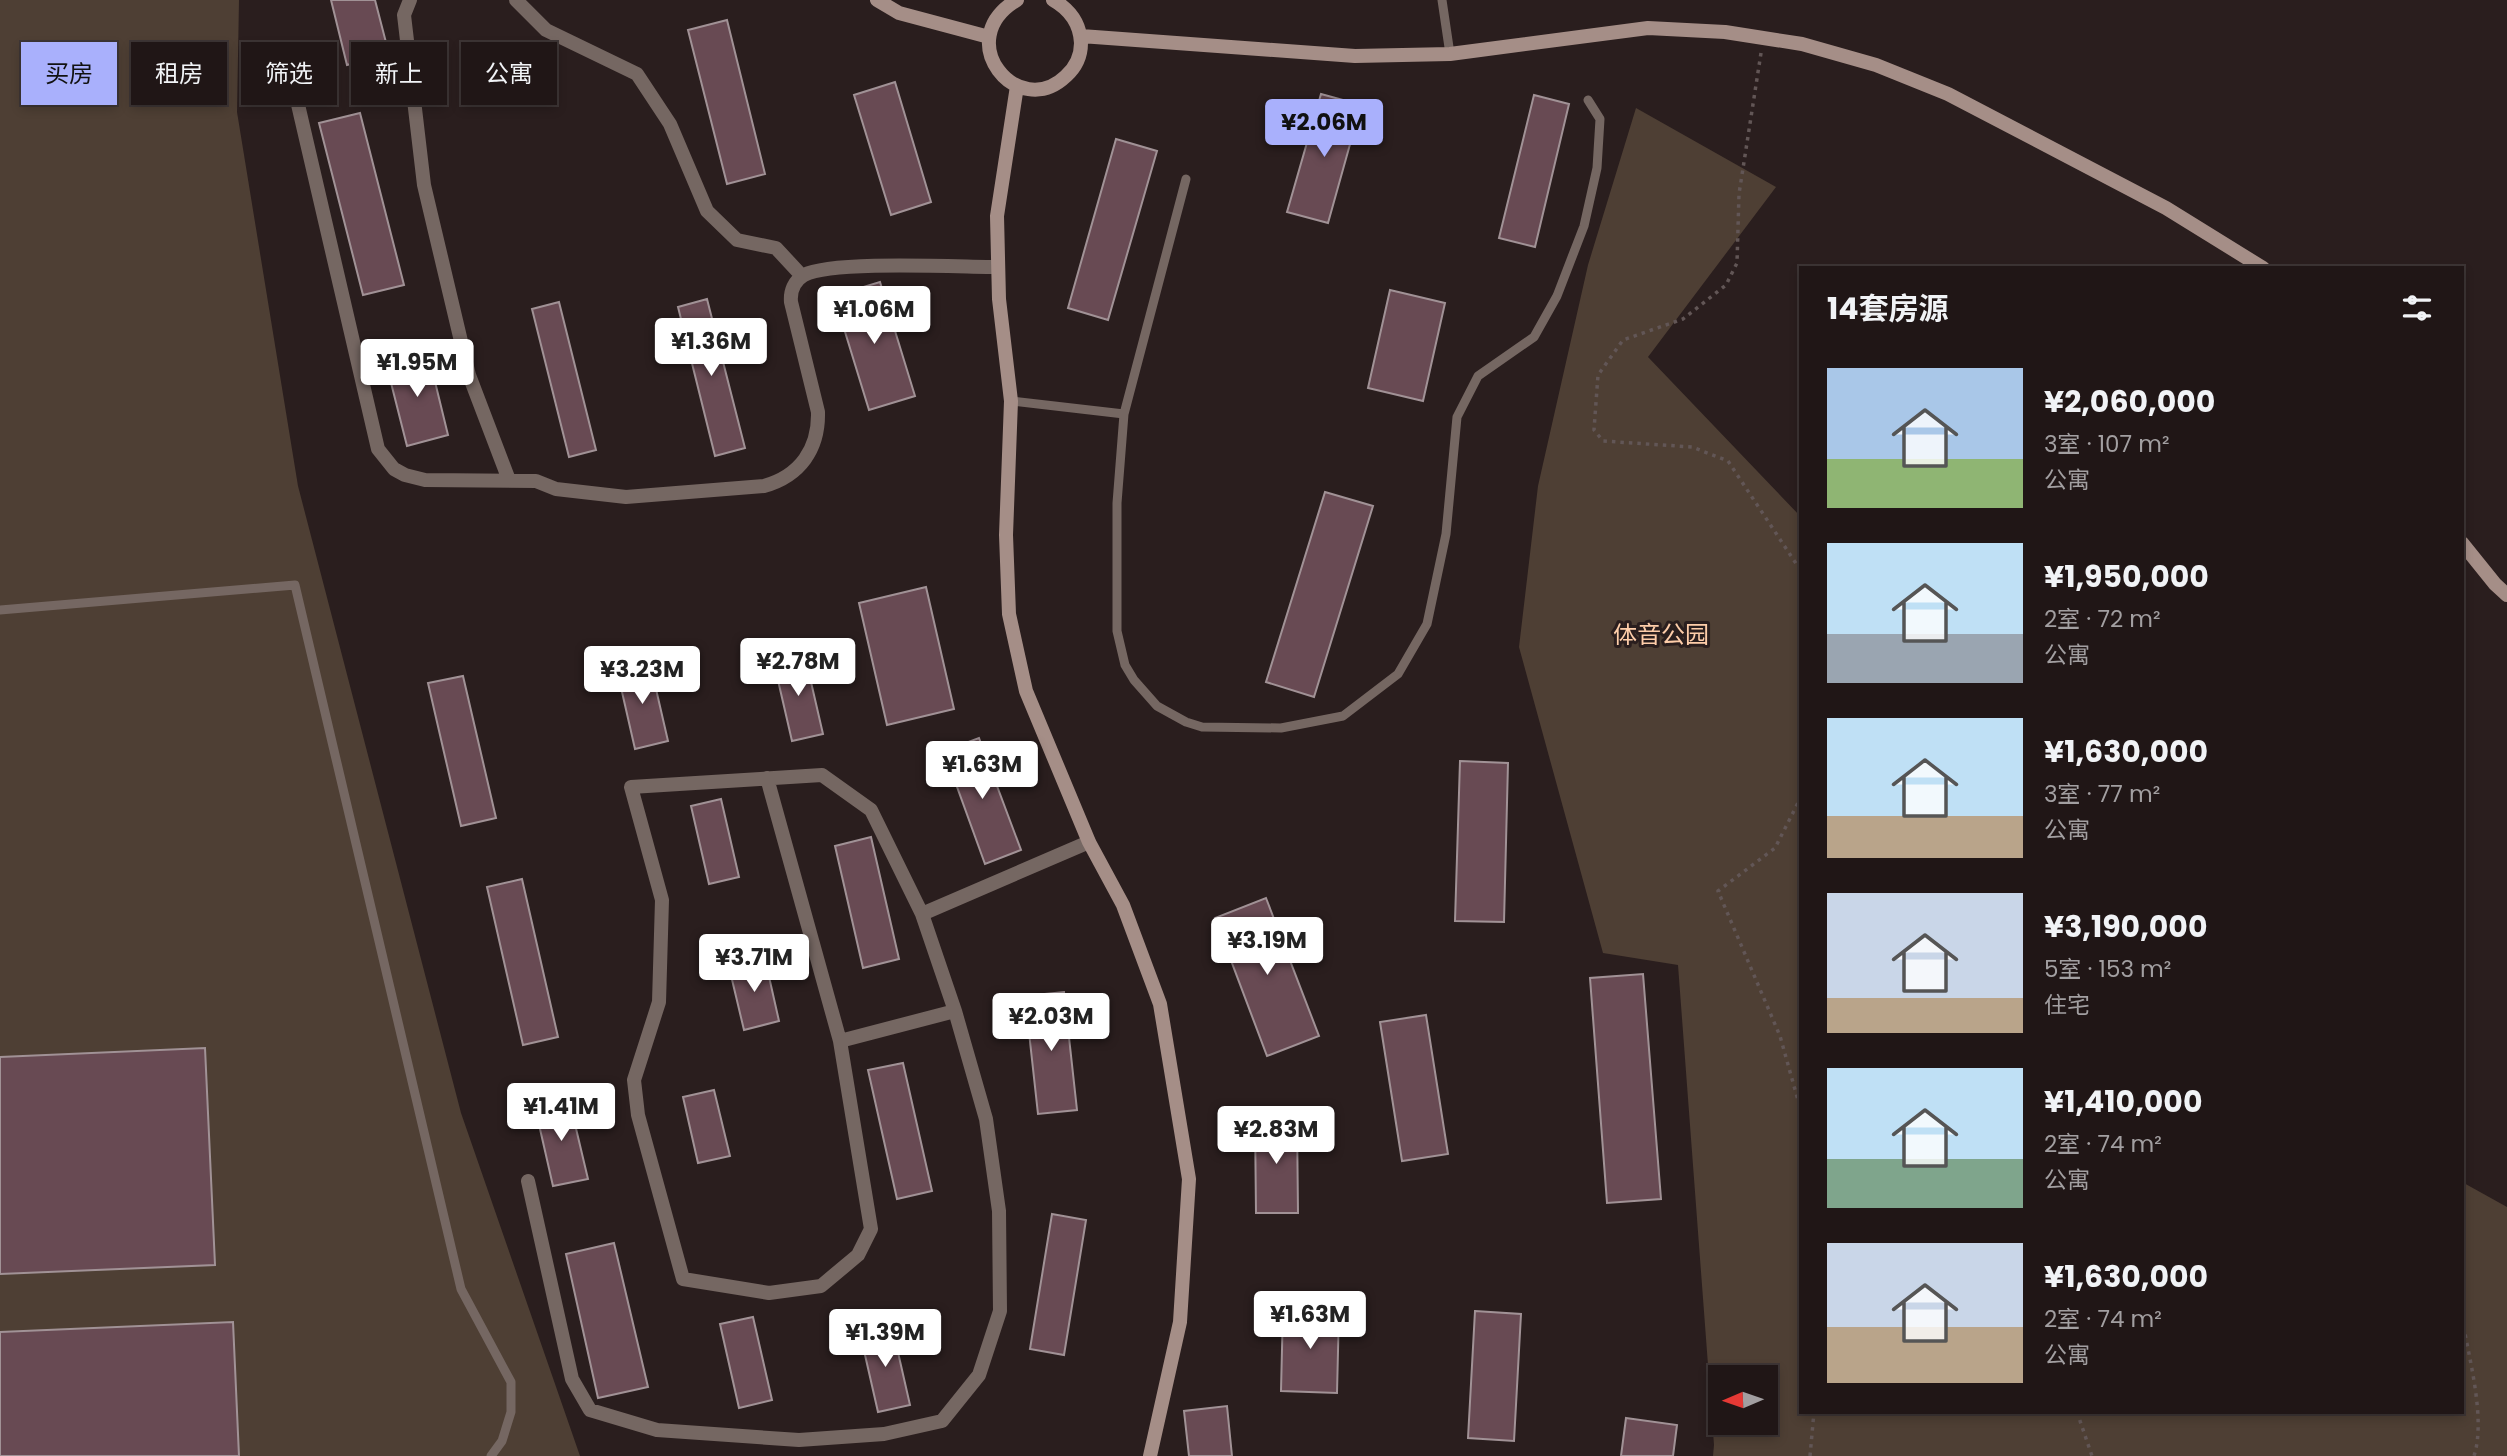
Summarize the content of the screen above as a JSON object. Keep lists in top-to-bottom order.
{
  "parks": ["体音公园"],
  "north": "left",
  "page": {
    "chip": [
      "买房",
      "租房",
      "筛选",
      "新上",
      "公寓"
    ],
    "price": [
      "¥2.06M",
      "¥1.06M",
      "¥1.36M",
      "¥1.95M",
      "¥2.78M",
      "¥3.23M",
      "¥1.63M",
      "¥3.19M",
      "¥3.71M",
      "¥2.03M",
      "¥1.41M",
      "¥2.83M",
      "¥1.63M",
      "¥1.39M"
    ],
    "heading": "14套房源",
    "list": [
      {
        "name": "¥2,060,000",
        "note": "3室 · 107 m² · 公寓"
      },
      {
        "name": "¥1,950,000",
        "note": "2室 · 72 m² · 公寓"
      },
      {
        "name": "¥1,630,000",
        "note": "3室 · 77 m² · 公寓"
      },
      {
        "name": "¥3,190,000",
        "note": "5室 · 153 m² · 住宅"
      },
      {
        "name": "¥1,410,000",
        "note": "2室 · 74 m² · 公寓"
      },
      {
        "name": "¥1,630,000",
        "note": "2室 · 74 m² · 公寓"
      }
    ]
  }
}
